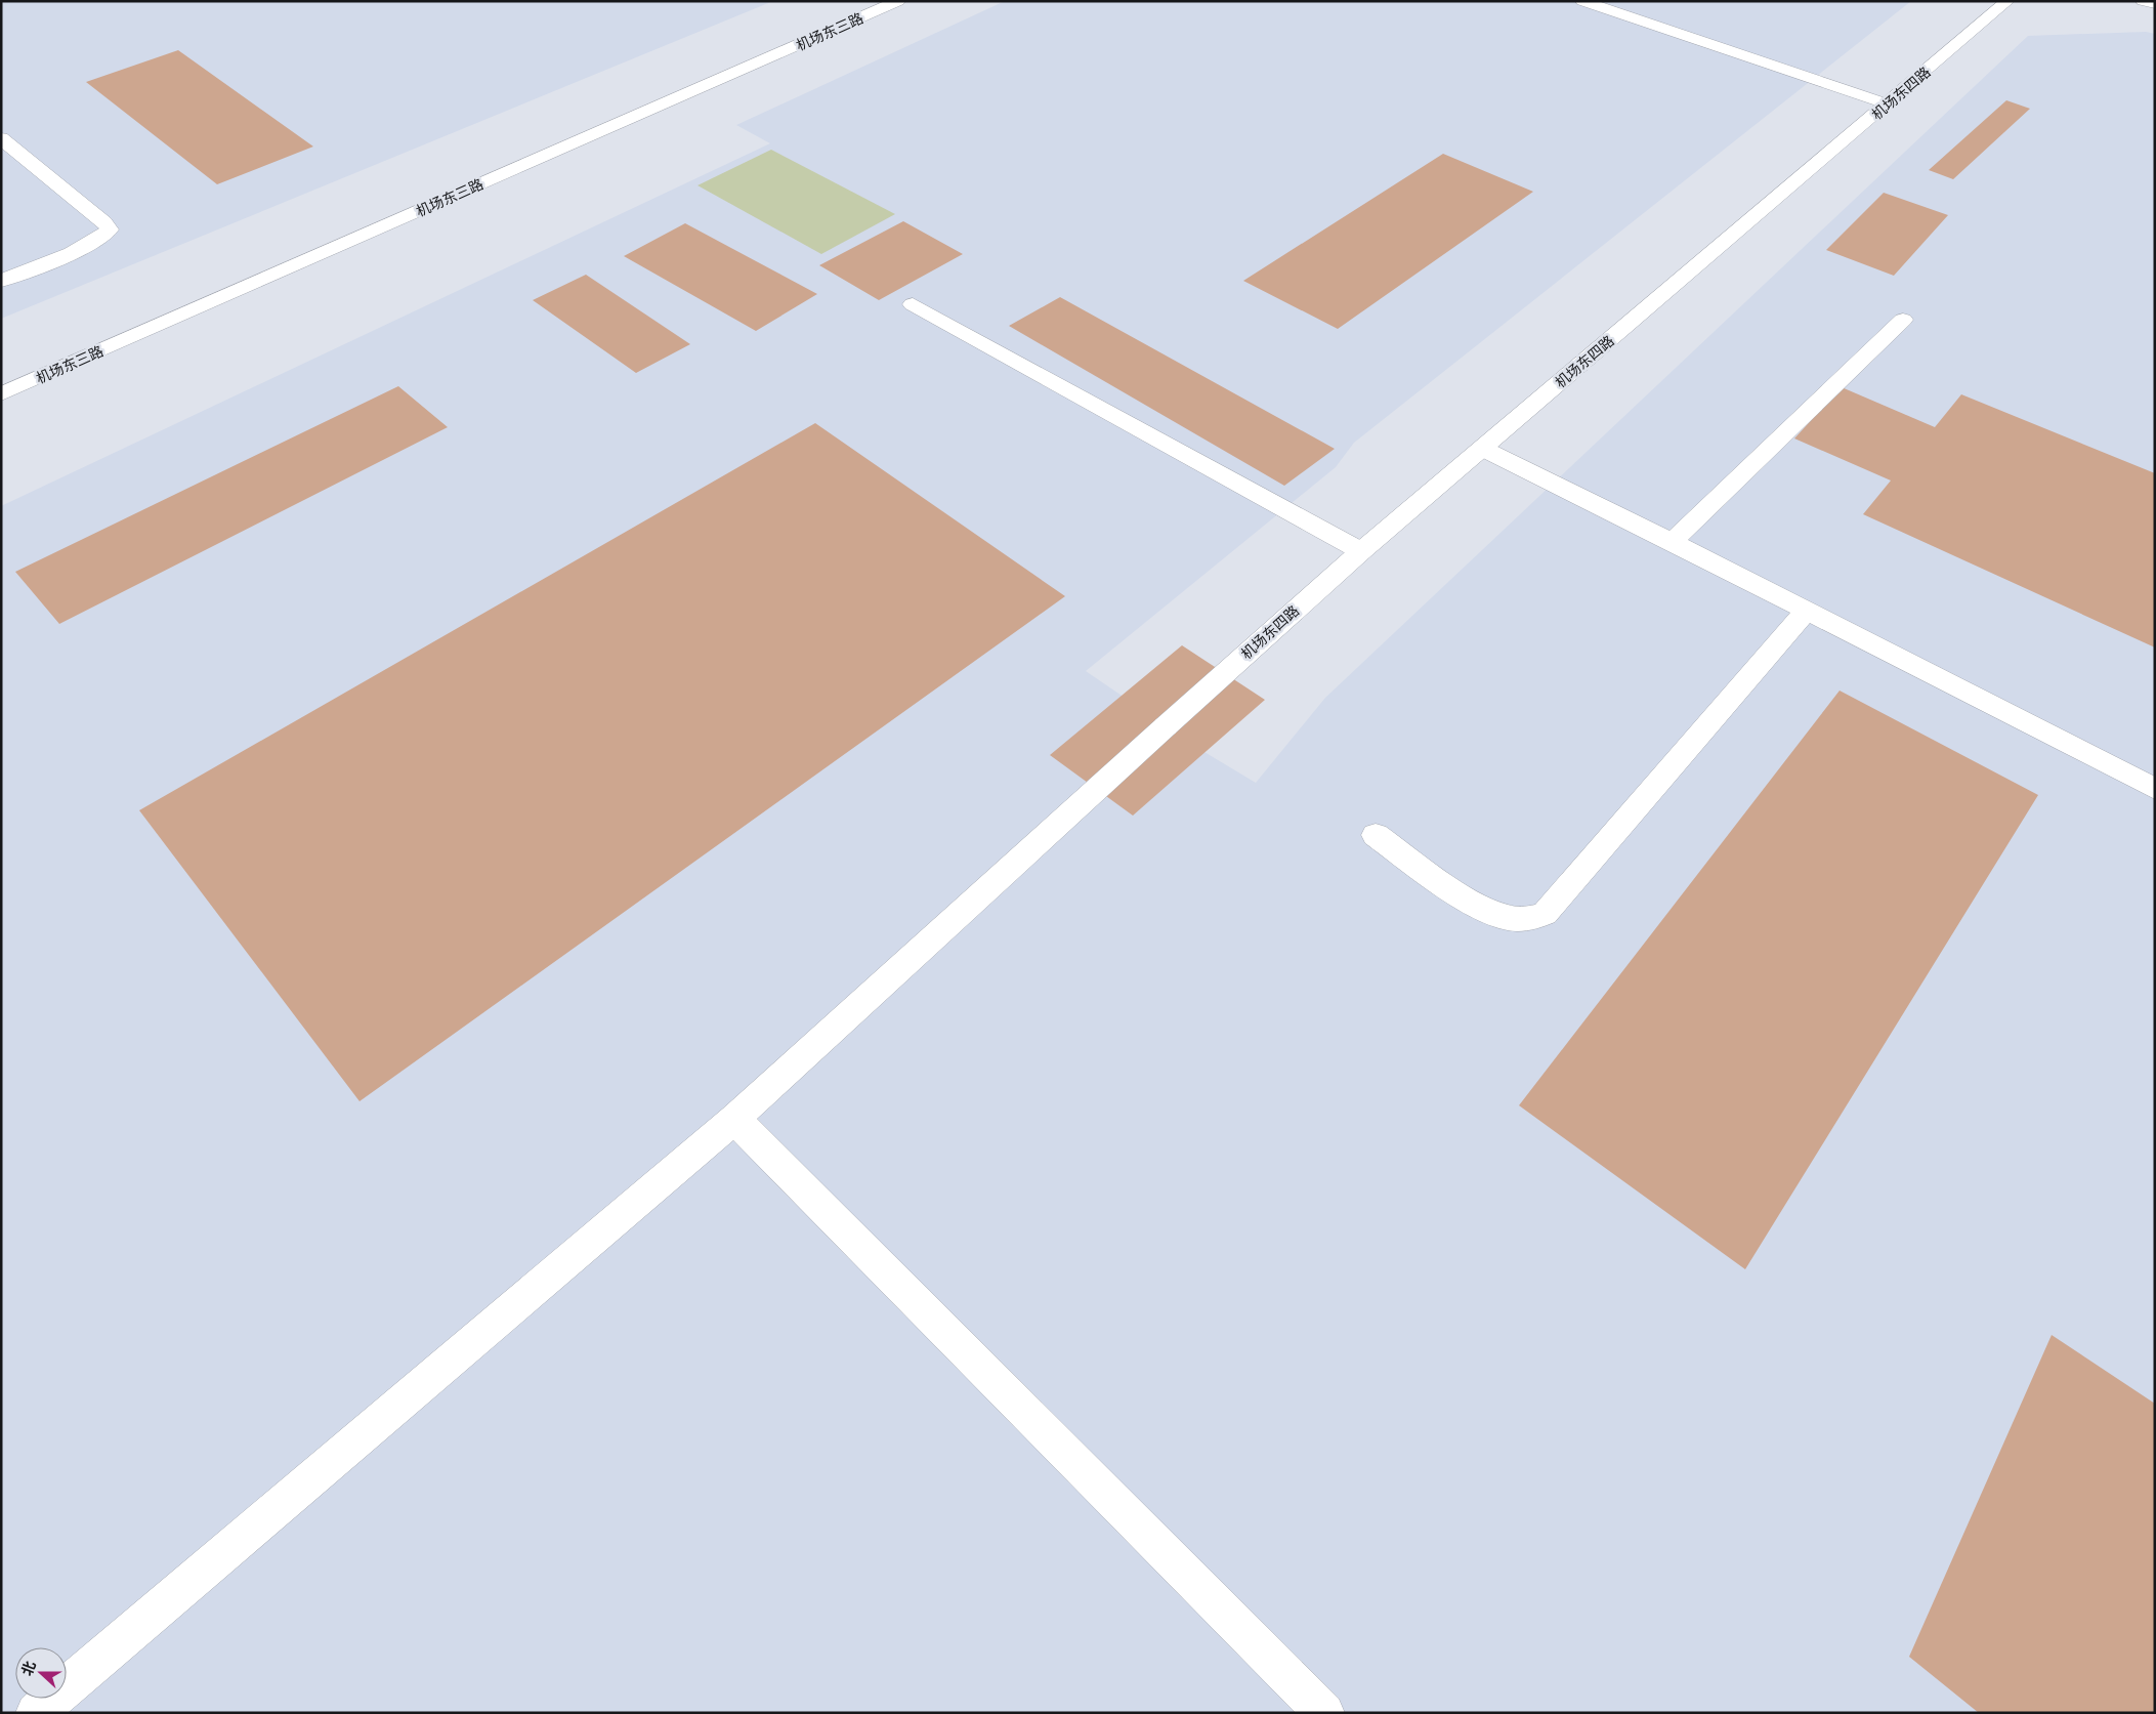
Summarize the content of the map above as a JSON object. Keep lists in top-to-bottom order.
{
  "streets": {
    "street": ["机场东三路", "机场东四路"]
  },
  "north": "left"
}
